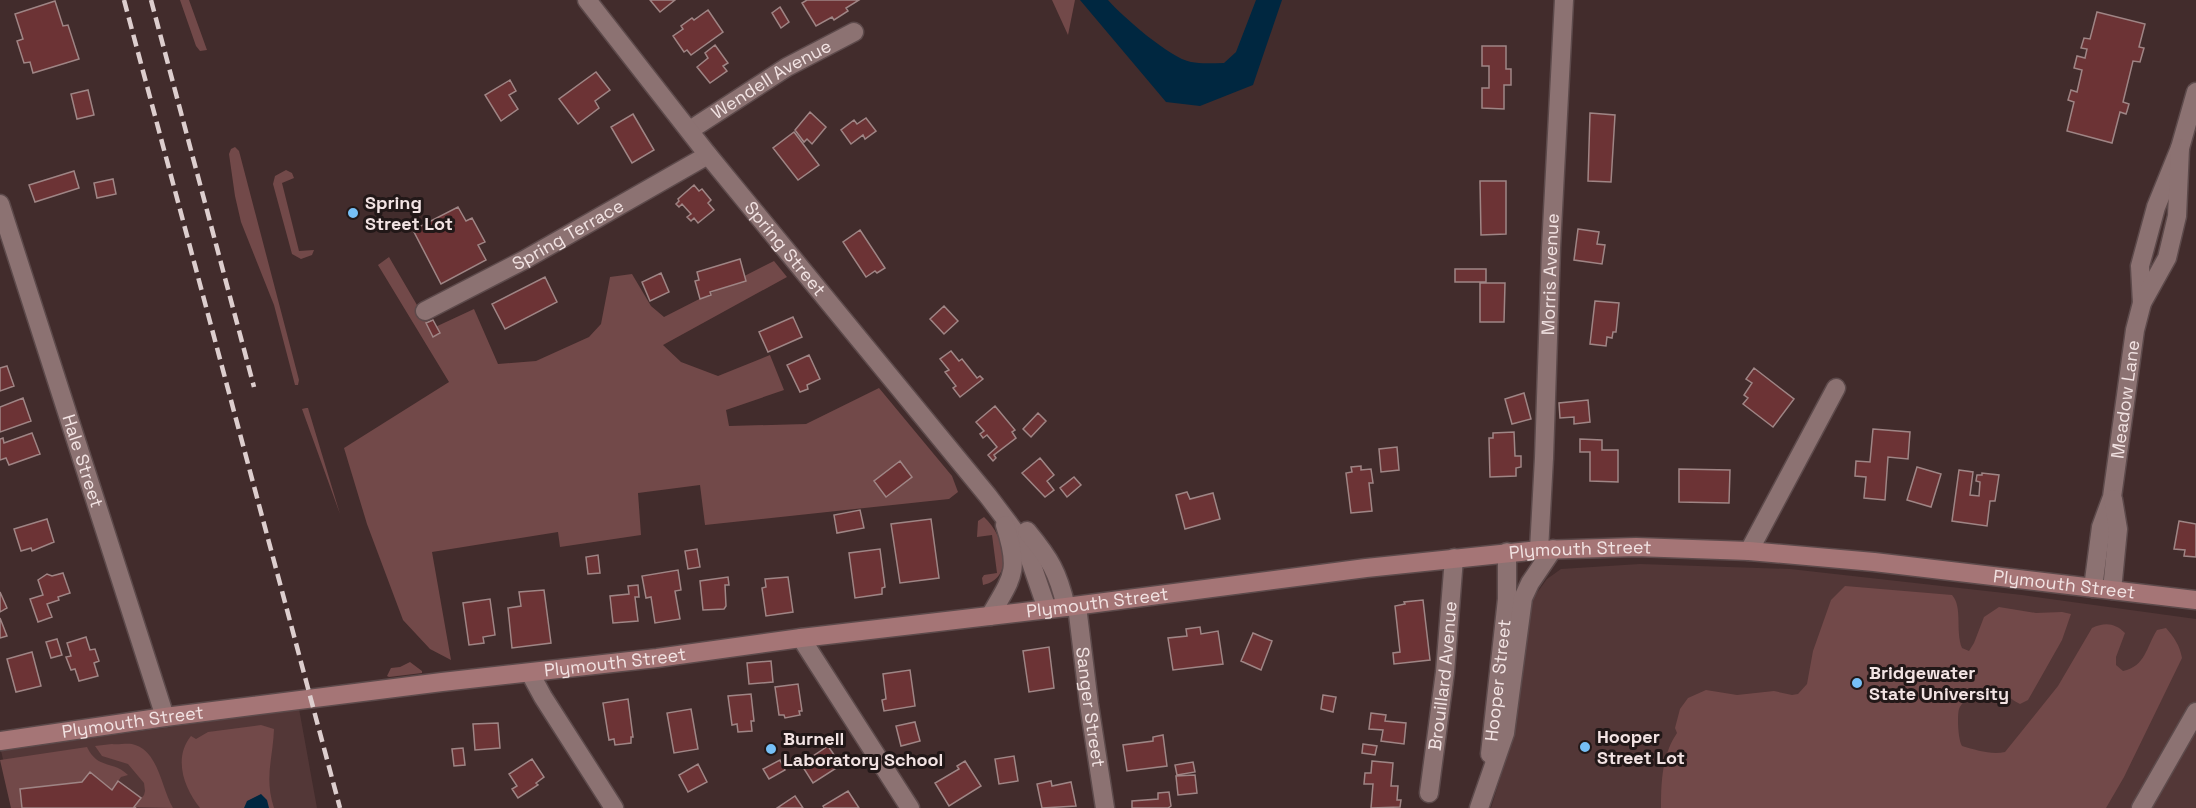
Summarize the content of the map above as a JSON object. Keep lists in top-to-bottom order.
{
  "streets": {
    "main road": ["Plymouth Street"],
    "street": [
      "Wendell Avenue",
      "Spring Terrace",
      "Spring Street",
      "Morris Avenue",
      "Meadow Lane",
      "Hale Street",
      "Brouillard Avenue",
      "Hooper Street",
      "Sanger Street"
    ]
  },
  "crossings": [
    ["Wendell Avenue", "Spring Street"],
    ["Spring Terrace", "Spring Street"],
    ["Spring Street", "Plymouth Street"],
    ["Spring Street", "Sanger Street"],
    ["Morris Avenue", "Plymouth Street"],
    ["Meadow Lane", "Plymouth Street"],
    ["Hale Street", "Plymouth Street"],
    ["Plymouth Street", "Brouillard Avenue"],
    ["Plymouth Street", "Hooper Street"],
    ["Plymouth Street", "Sanger Street"]
  ],
  "places": [
    "Spring Street Lot",
    "Bridgewater State University",
    "Hooper Street Lot",
    "Burnell Laboratory School"
  ]
}
